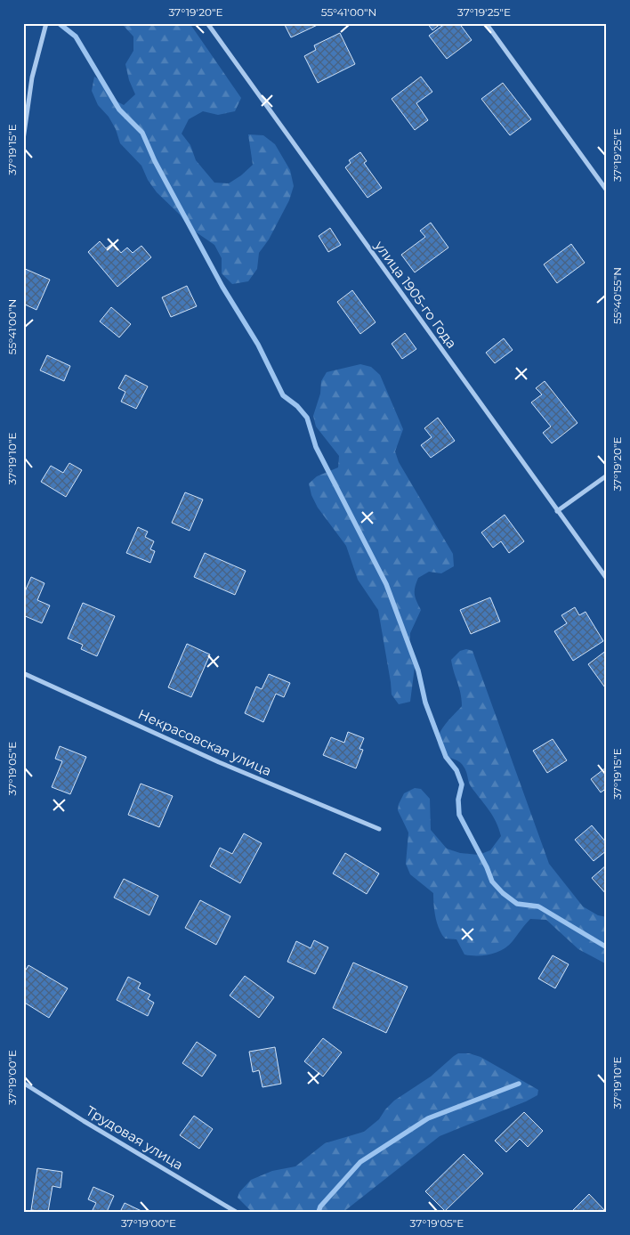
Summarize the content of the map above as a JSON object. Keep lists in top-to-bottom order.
{
  "streets": {
    "street": ["улица 1905-го Года", "Некрасовская улица", "Трудовая улица"]
  },
  "coordinates": [
    "37°19'20\"E",
    "55°41'00\"N",
    "37°19'25\"E",
    "37°19'15\"E",
    "55°40'55\"N",
    "37°19'10\"E",
    "37°19'05\"E",
    "37°19'00\"E"
  ]
}
